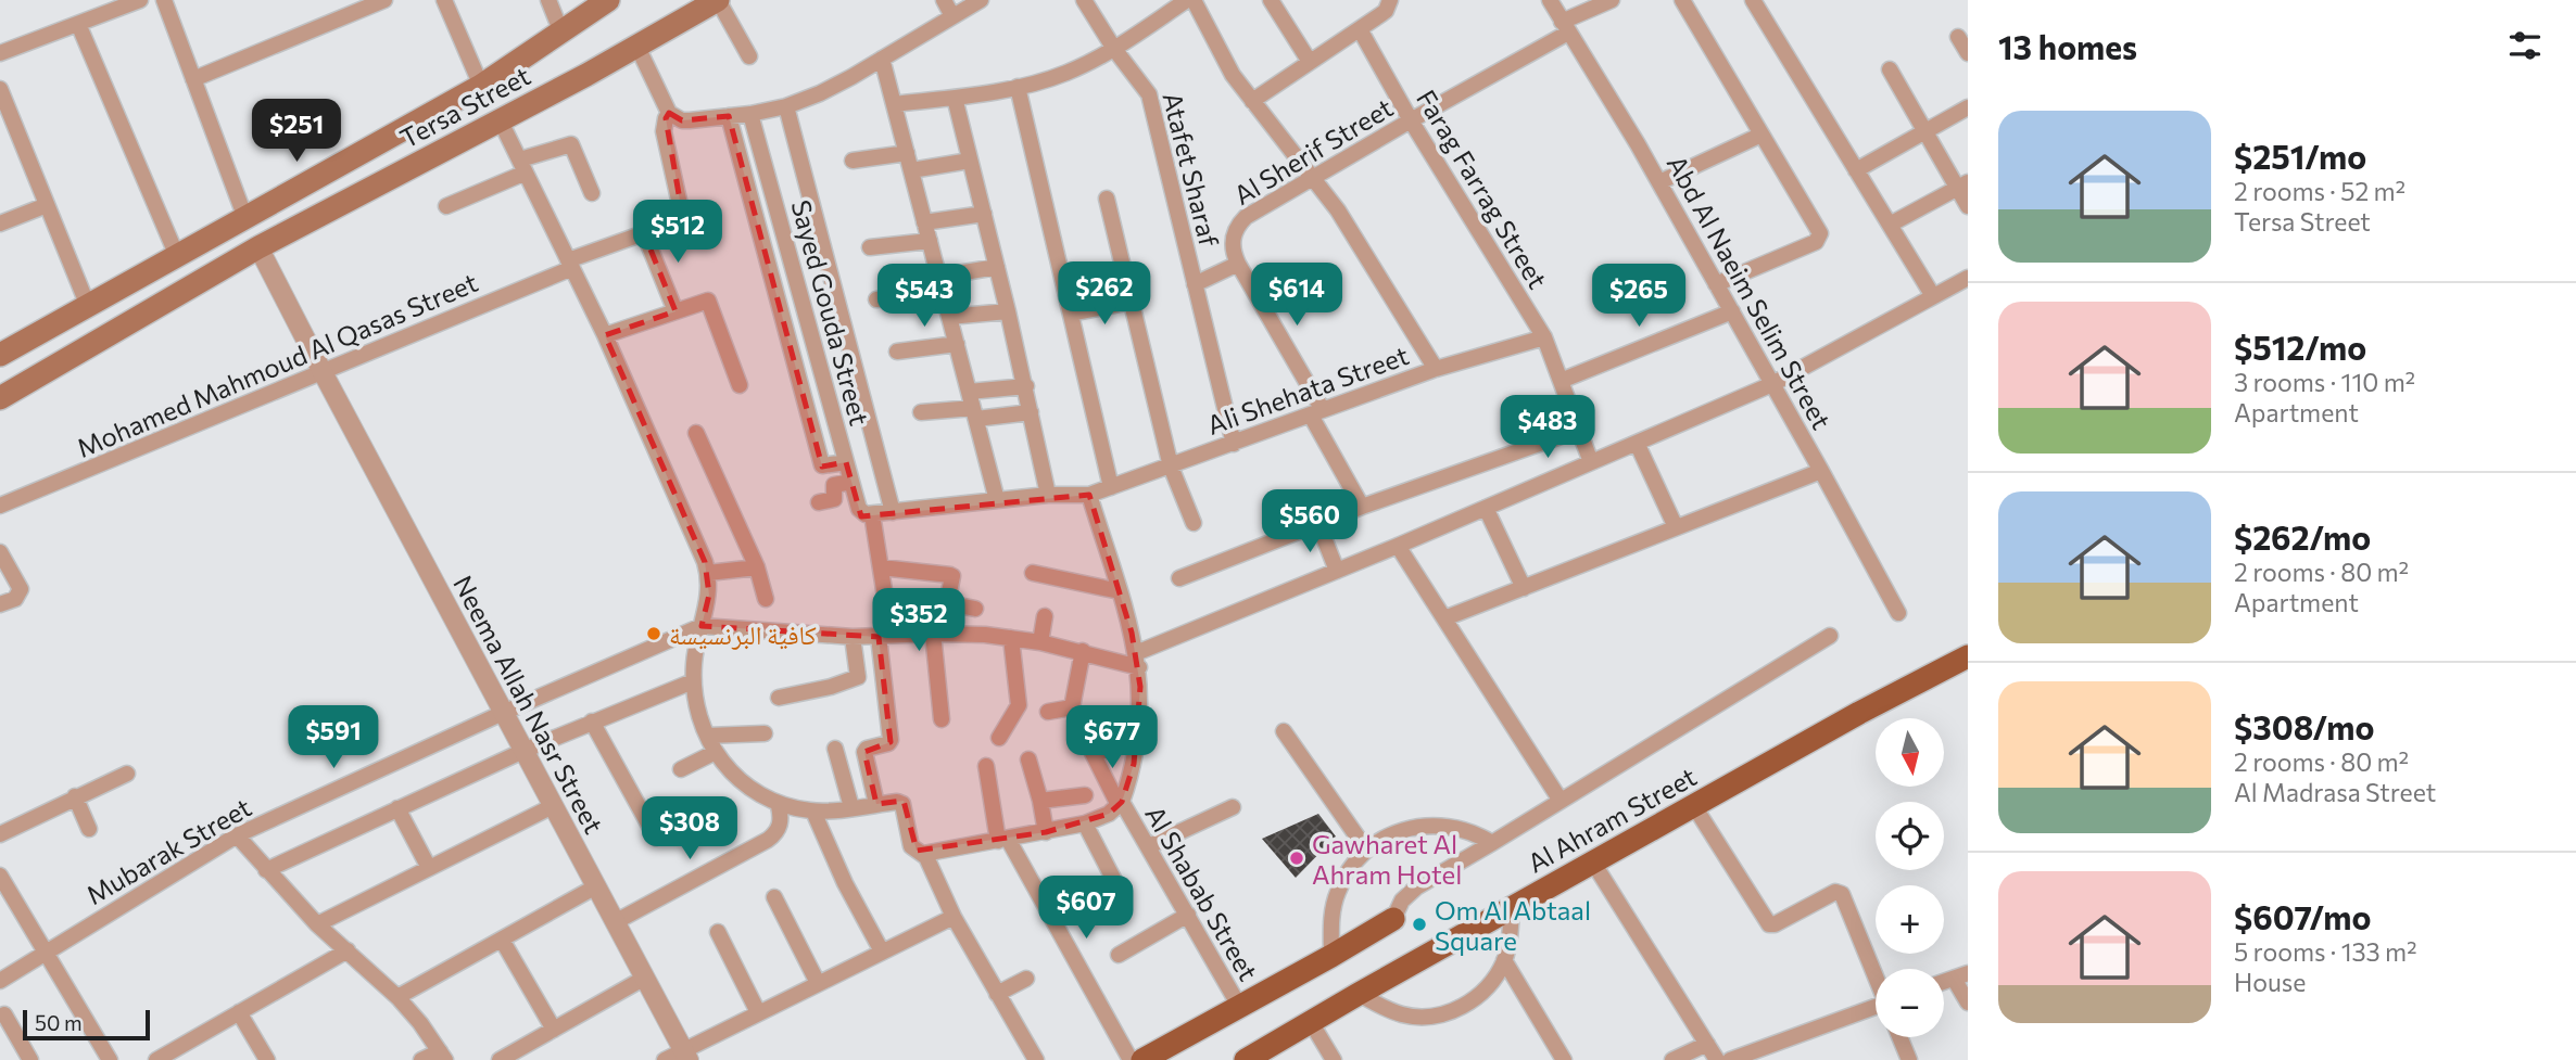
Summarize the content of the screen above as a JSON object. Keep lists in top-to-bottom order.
{
  "streets": {
    "main road": ["Tersa Street", "Al Ahram Street"],
    "street": [
      "Al Sherif Street",
      "Atafet Sharaf",
      "Farag Farrag Street",
      "Abd Al Naeim Selim Street",
      "Sayed Gouda Street",
      "Mohamed Mahmoud Al Qasas Street",
      "Ali Shehata Street",
      "Neema Allah Nasr Street",
      "Mubarak Street",
      "Al Shabab Street"
    ]
  },
  "crossings": [
    ["Tersa Street", "Neema Allah Nasr Street"],
    ["Al Sherif Street", "Farag Farrag Street"],
    ["Al Sherif Street", "Abd Al Naeim Selim Street"],
    ["Atafet Sharaf", "Ali Shehata Street"],
    ["Farag Farrag Street", "Ali Shehata Street"],
    ["Sayed Gouda Street", "Ali Shehata Street"],
    ["Mohamed Mahmoud Al Qasas Street", "Neema Allah Nasr Street"],
    ["Ali Shehata Street", "Al Shabab Street"],
    ["Neema Allah Nasr Street", "Mubarak Street"]
  ],
  "places": ["كافية البرنسيسة", "Gawharet Al Ahram Hotel", "Om Al Abtaal Square"],
  "scale_bar": "50 m",
  "north": "bottom",
  "page": {
    "heading": "13 homes",
    "list": [
      {
        "name": "$251/mo",
        "note": "2 rooms · 52 m² · Tersa Street"
      },
      {
        "name": "$512/mo",
        "note": "3 rooms · 110 m² · Apartment"
      },
      {
        "name": "$262/mo",
        "note": "2 rooms · 80 m² · Apartment"
      },
      {
        "name": "$308/mo",
        "note": "2 rooms · 80 m² · Al Madrasa Street"
      },
      {
        "name": "$607/mo",
        "note": "5 rooms · 133 m² · House"
      }
    ],
    "price": [
      "$251",
      "$512",
      "$262",
      "$614",
      "$543",
      "$265",
      "$483",
      "$560",
      "$352",
      "$591",
      "$677",
      "$308",
      "$607"
    ],
    "map_buttons": ["+", "−"],
    "scale": "50 m"
  }
}
